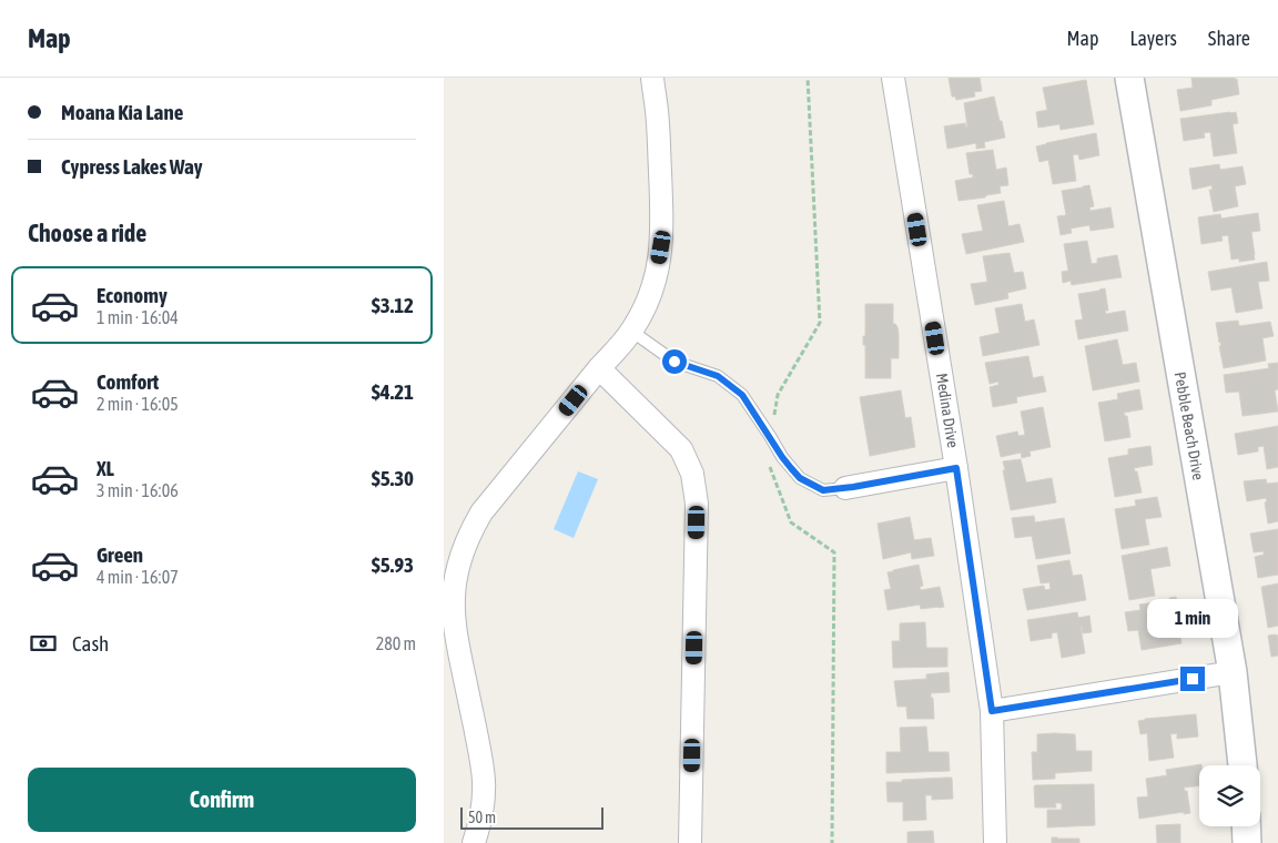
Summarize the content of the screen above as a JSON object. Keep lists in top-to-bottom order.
{
  "streets": {
    "street": ["Medina Drive", "Pebble Beach Drive"]
  },
  "scale_bar": "50 m",
  "page": {
    "header": "Map",
    "nav": ["Map", "Layers", "Share"],
    "banner": ["Moana Kia Lane", "Cypress Lakes Way"],
    "heading": "Choose a ride",
    "list": [
      {
        "name": "Economy",
        "note": "1 min · 16:04",
        "value": "$3.12"
      },
      {
        "name": "Comfort",
        "note": "2 min · 16:05",
        "value": "$4.21"
      },
      {
        "name": "XL",
        "note": "3 min · 16:06",
        "value": "$5.30"
      },
      {
        "name": "Green",
        "note": "4 min · 16:07",
        "value": "$5.93"
      }
    ],
    "bubble": "1 min",
    "pay": ["Cash", "280 m"],
    "buttons": "Confirm",
    "scale": "50 m"
  }
}
